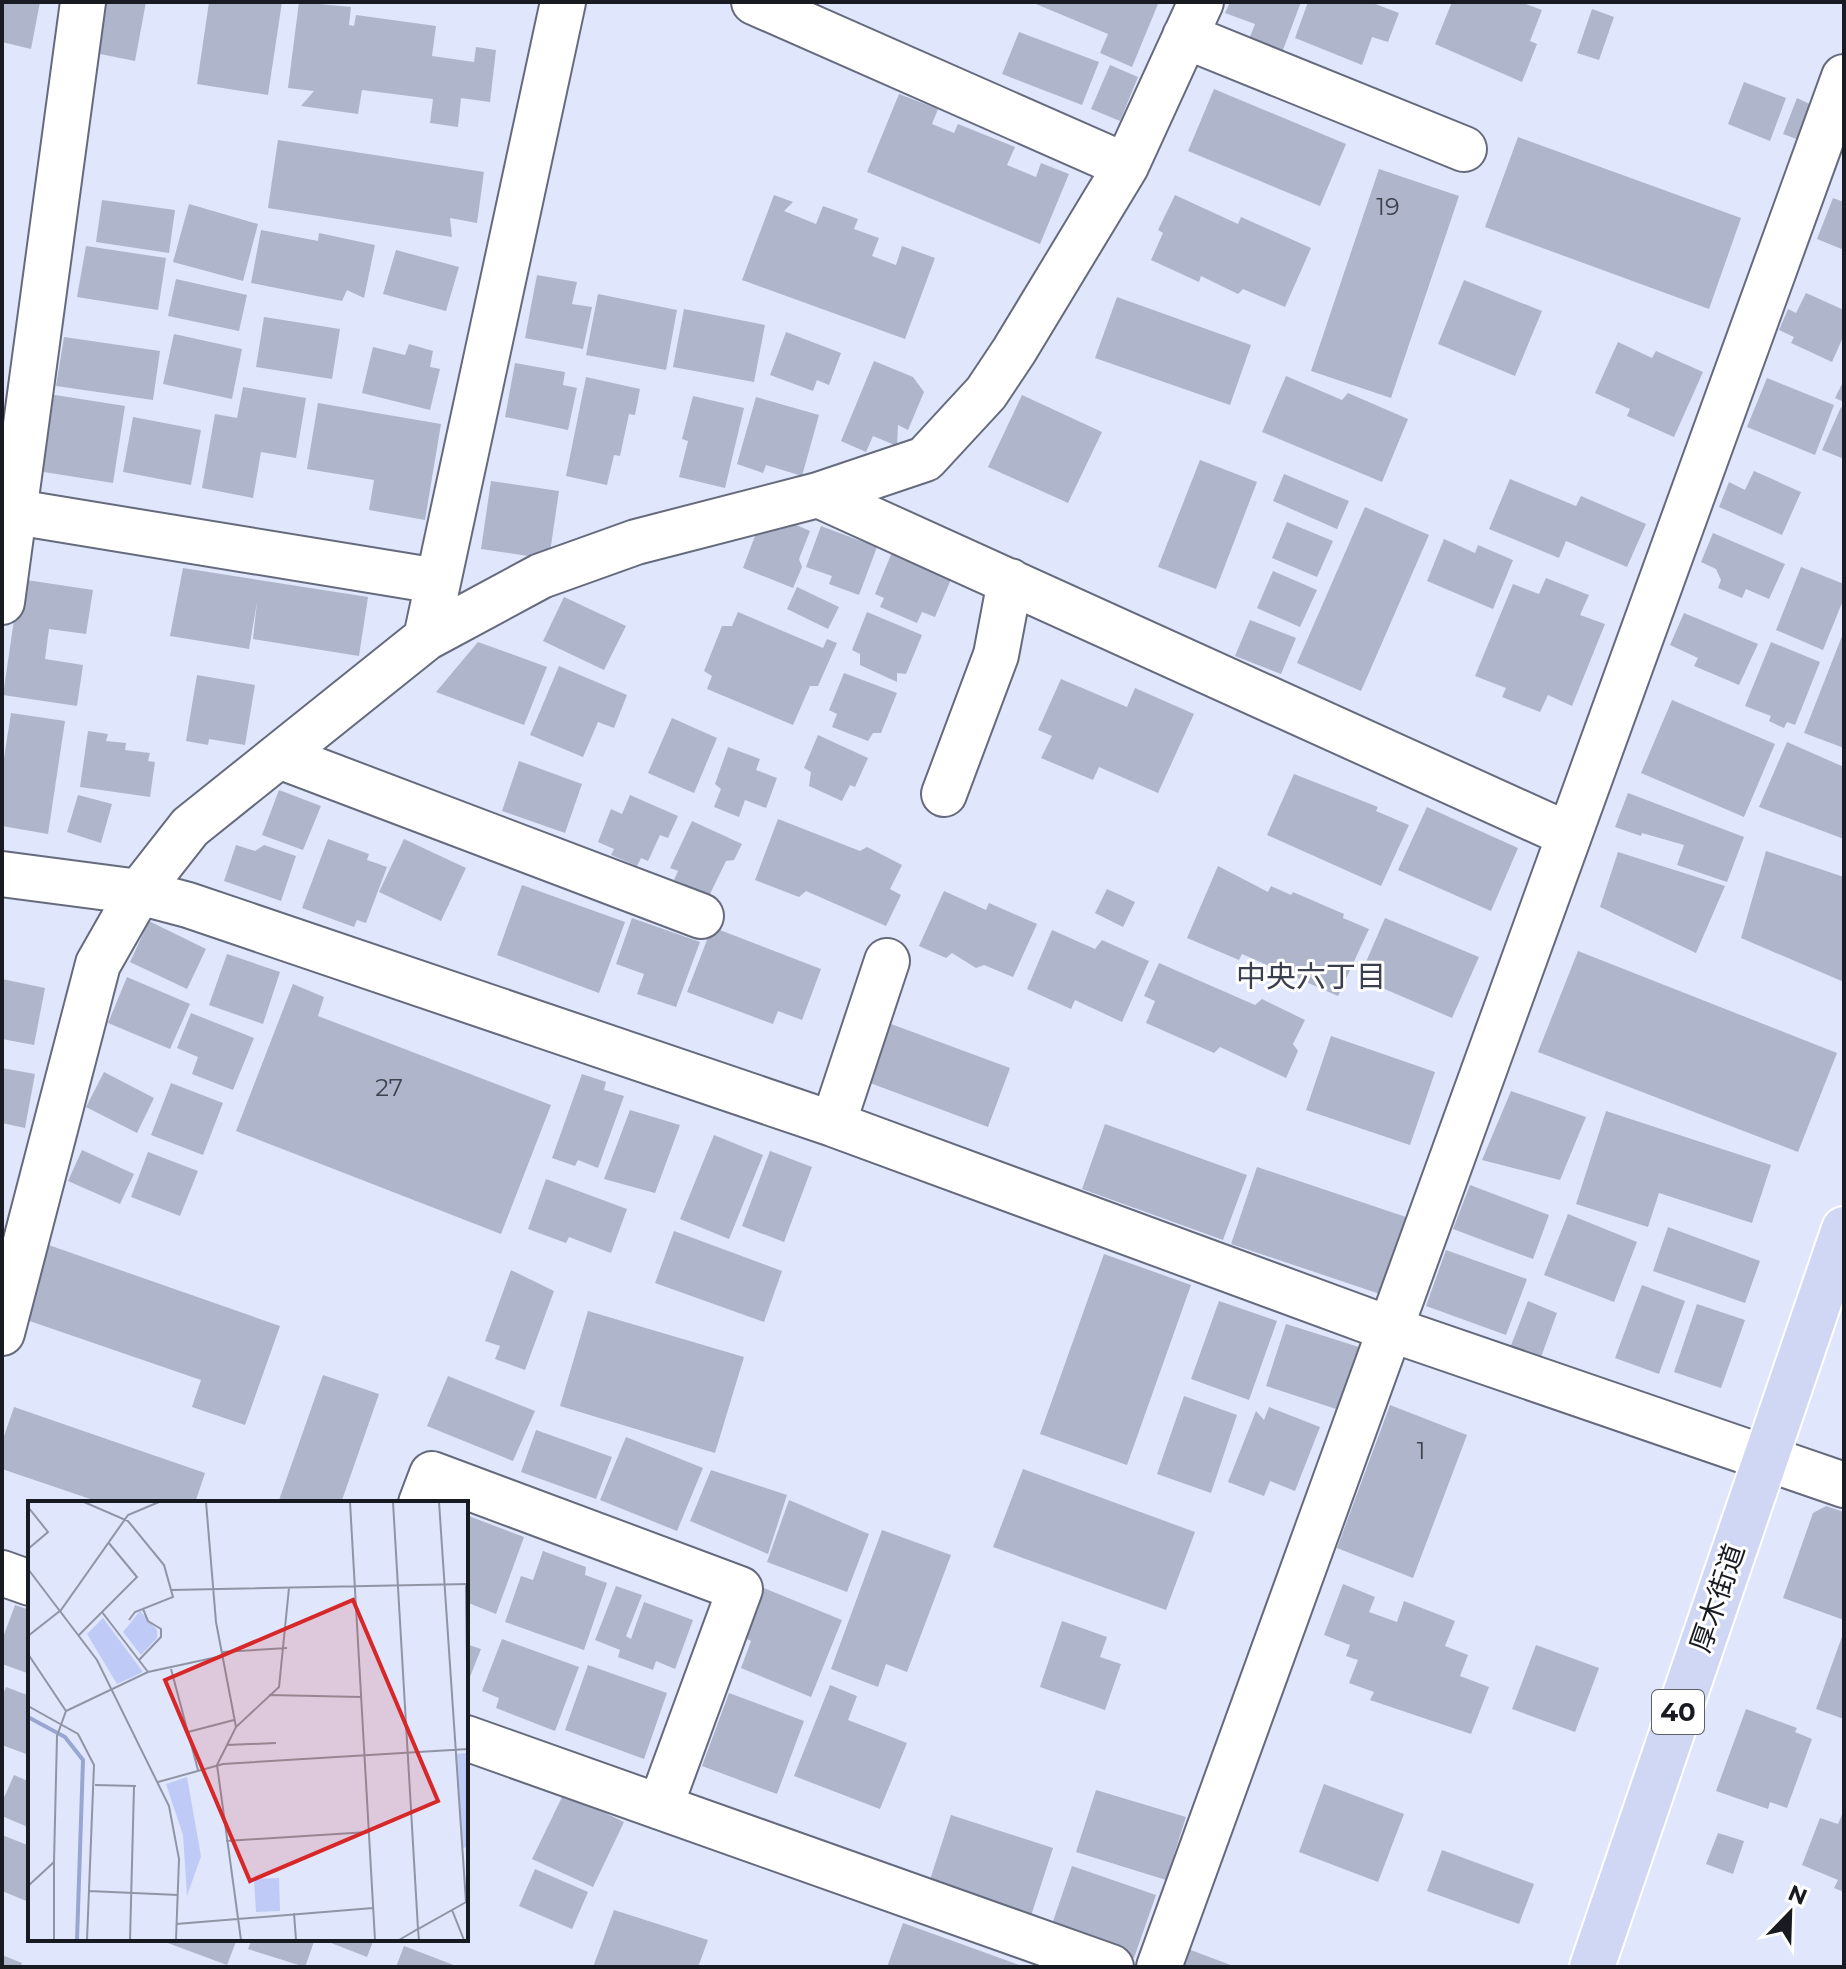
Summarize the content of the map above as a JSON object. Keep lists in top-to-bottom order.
{
  "streets": {
    "main road": ["厚木街道", "40"]
  },
  "districts": ["中央六丁目"],
  "house_numbers": ["19", "27", "1"],
  "north": "top right"
}
